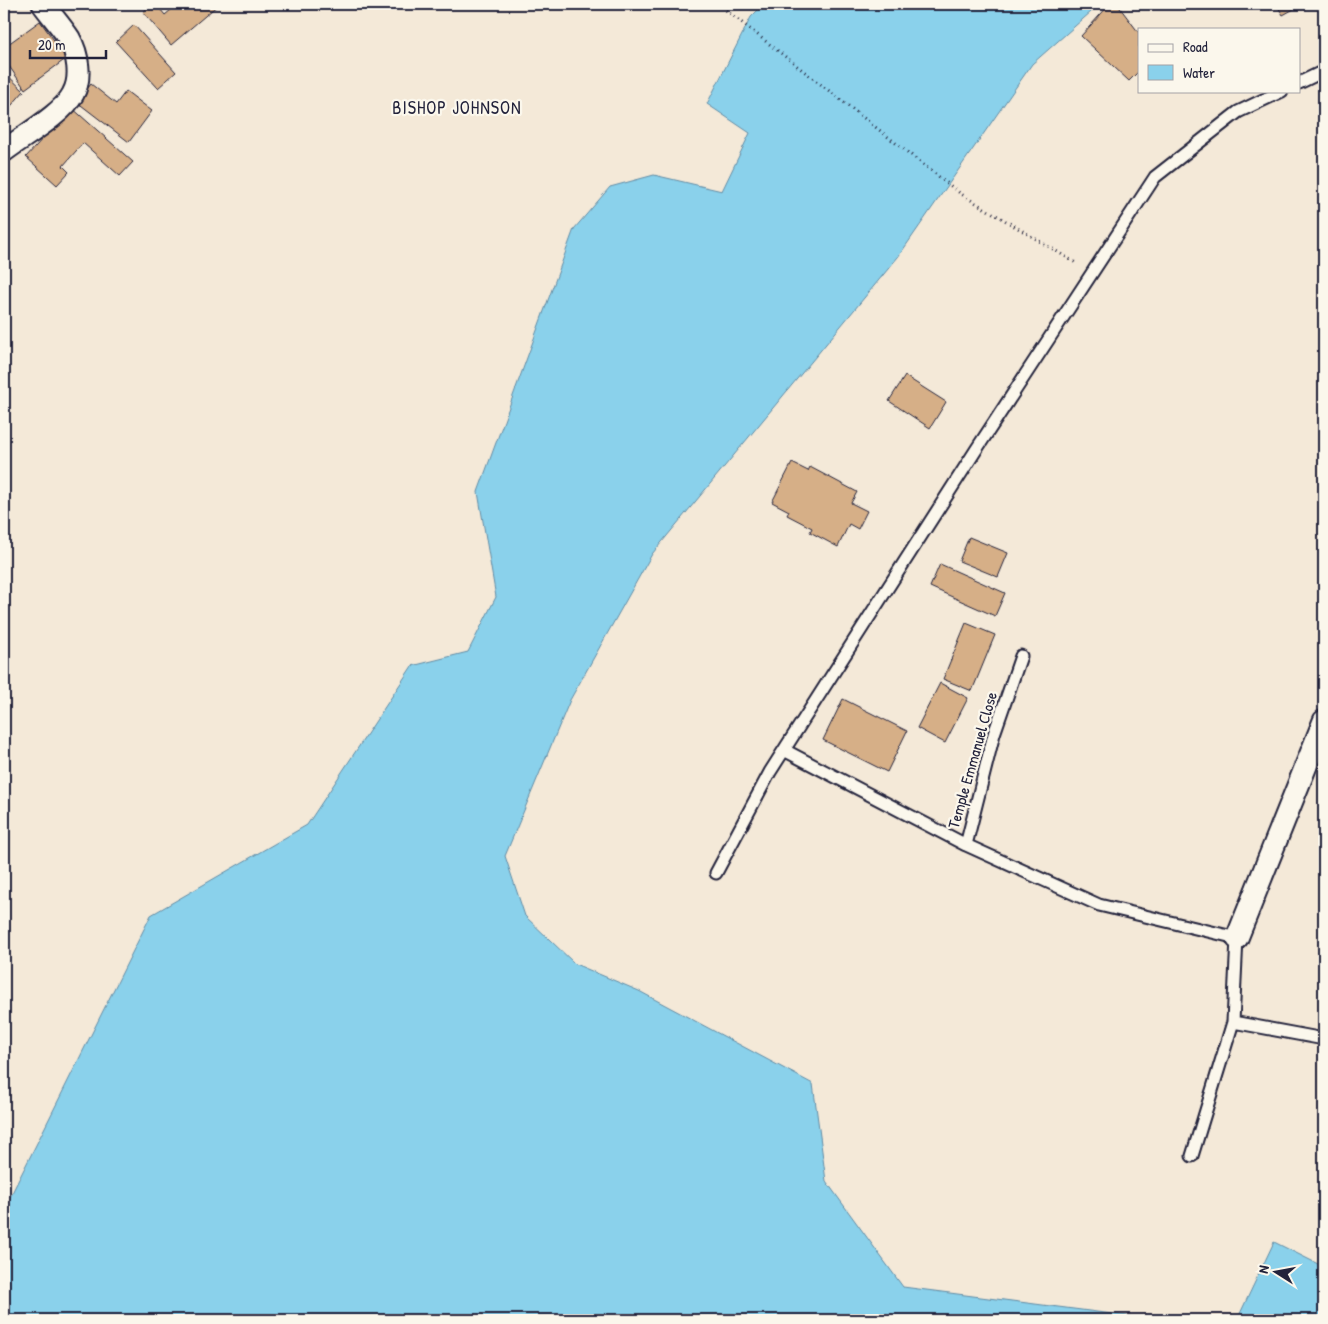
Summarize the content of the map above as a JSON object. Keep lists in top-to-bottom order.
{
  "streets": {
    "lane": ["Temple Emmanuel Close"]
  },
  "districts": ["BISHOP JOHNSON"],
  "legend": ["Road", "Water"],
  "scale_bar": "20 m",
  "north": "left"
}
